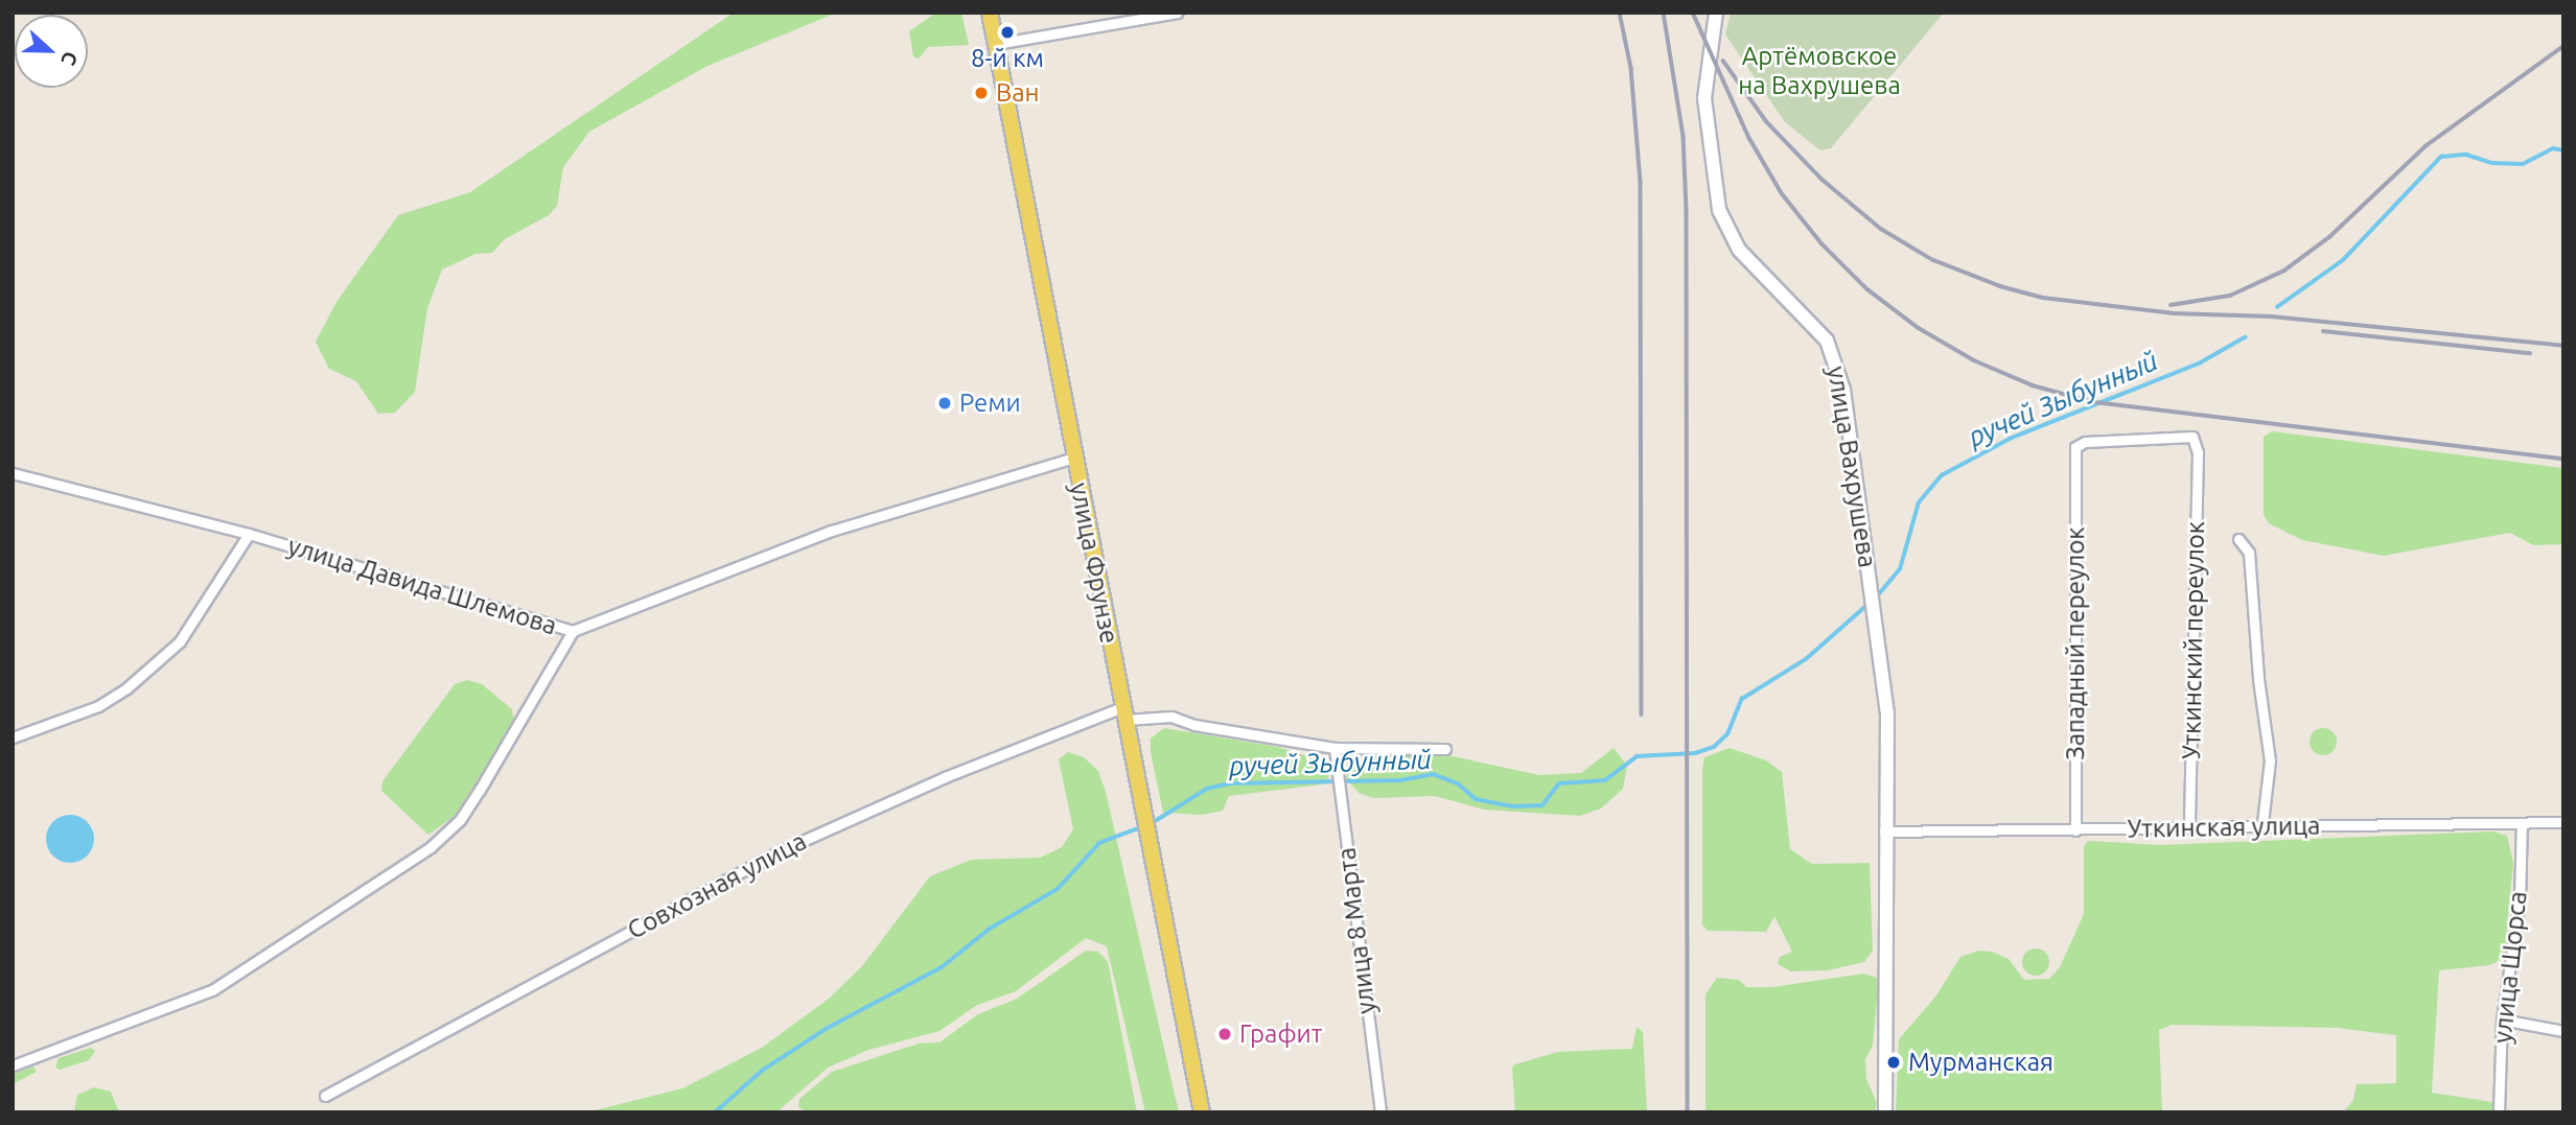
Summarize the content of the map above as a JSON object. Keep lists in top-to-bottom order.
{
  "streets": {
    "main road": ["улица Вахрушева", "улица Фрунзе"],
    "street": [
      "улица Давида Шлемова",
      "Уткинский переулок",
      "Западный переулок",
      "Уткинская улица",
      "Совхозная улица",
      "улица 8 Марта",
      "улица Щорса"
    ]
  },
  "crossings": [
    ["улица Вахрушева", "Уткинская улица"],
    ["улица Фрунзе", "улица Давида Шлемова"],
    ["улица Фрунзе", "Совхозная улица"],
    ["Уткинский переулок", "Западный переулок"],
    ["Уткинский переулок", "Уткинская улица"],
    ["Западный переулок", "Уткинская улица"],
    ["Уткинская улица", "улица Щорса"]
  ],
  "water": ["ручей Зыбунный"],
  "parks": ["Артёмовское на Вахрушева"],
  "places": [
    "8-й км",
    "Ван",
    "Реми",
    "Графит",
    "Мурманская"
  ],
  "north": "right"
}
